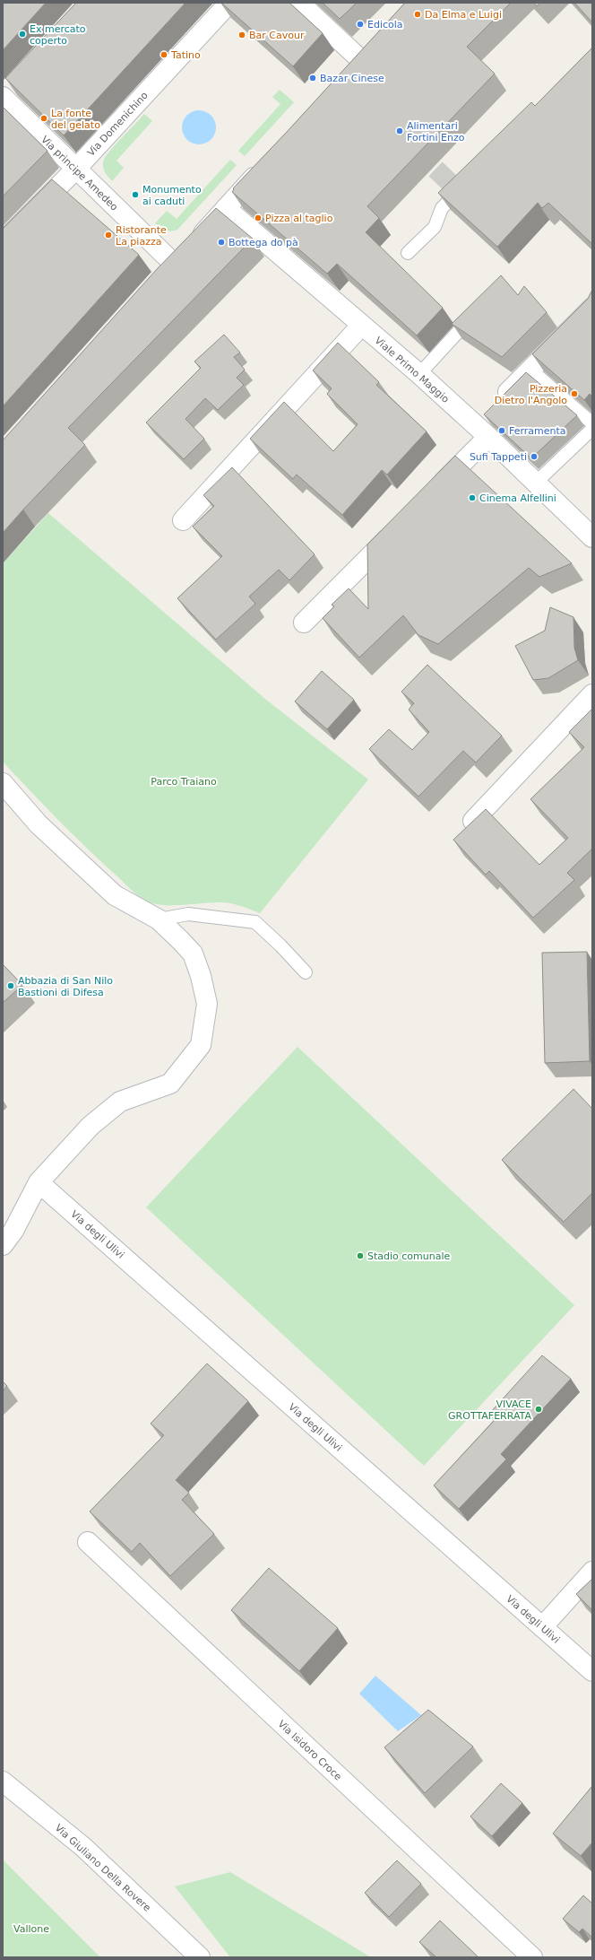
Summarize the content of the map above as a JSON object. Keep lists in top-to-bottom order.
{
  "streets": {
    "street": [
      "Via Domenichino",
      "Via principe Amedeo",
      "Viale Primo Maggio",
      "Via degli Ulivi",
      "Via Isidoro Croce",
      "Via Giuliano Della Rovere"
    ]
  },
  "crossings": [
    ["Via Domenichino", "Via principe Amedeo"]
  ],
  "parks": ["Parco Traiano", "Vallone"],
  "places": [
    "Da Elma e Luigi",
    "Edicola",
    "Ex mercato coperto",
    "Bar Cavour",
    "Tatino",
    "Bazar Cinese",
    "La fonte del gelato",
    "Alimentari Fortini Enzo",
    "Monumento ai caduti",
    "Pizza al taglio",
    "Ristorante La piazza",
    "Bottega do pà",
    "Pizzeria Dietro l'Angolo",
    "Ferramenta",
    "Sufi Tappeti",
    "Cinema Alfellini",
    "Abbazia di San Nilo Bastioni di Difesa",
    "Stadio comunale",
    "VIVACE GROTTAFERRATA"
  ]
}
